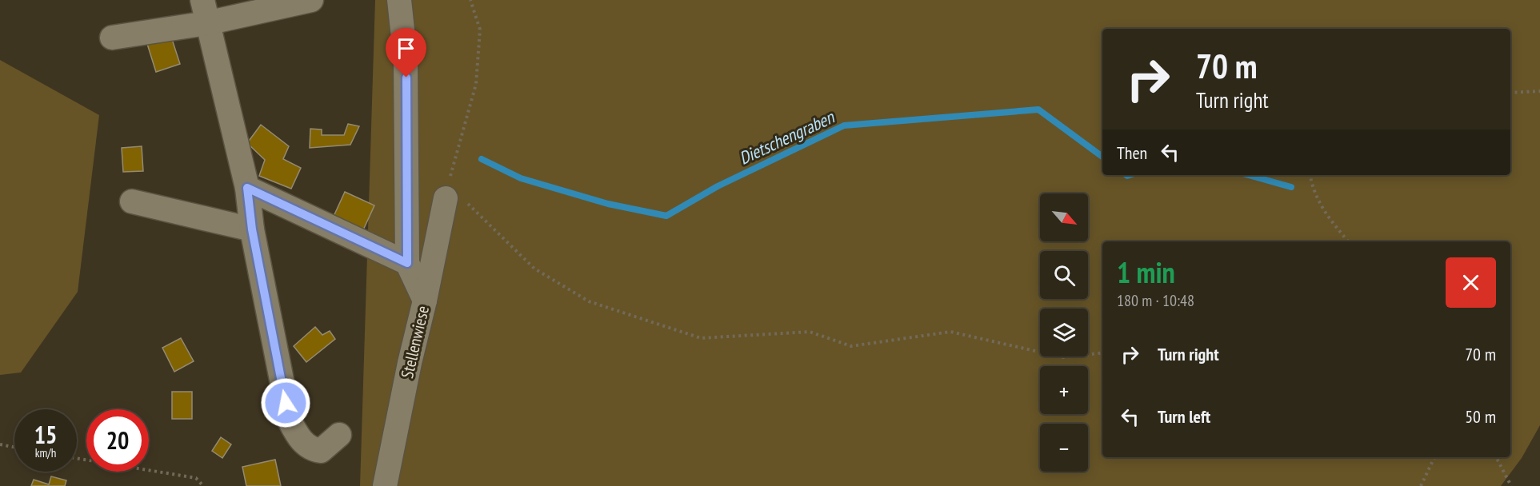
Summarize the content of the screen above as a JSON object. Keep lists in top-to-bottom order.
{
  "streets": {
    "street": ["Stellenwiese"]
  },
  "water": ["Dietschengraben"],
  "north": "bottom right",
  "page": {
    "turn": ["70 m", "Turn right"],
    "then": "Then",
    "map_buttons": ["+", "−"],
    "heading": ["1 min", "180 m · 10:48"],
    "list": [
      {
        "name": "Turn right",
        "value": "70 m"
      },
      {
        "name": "Turn left",
        "value": "50 m"
      }
    ],
    "speed": "15 km/h",
    "limit": "20"
  }
}
